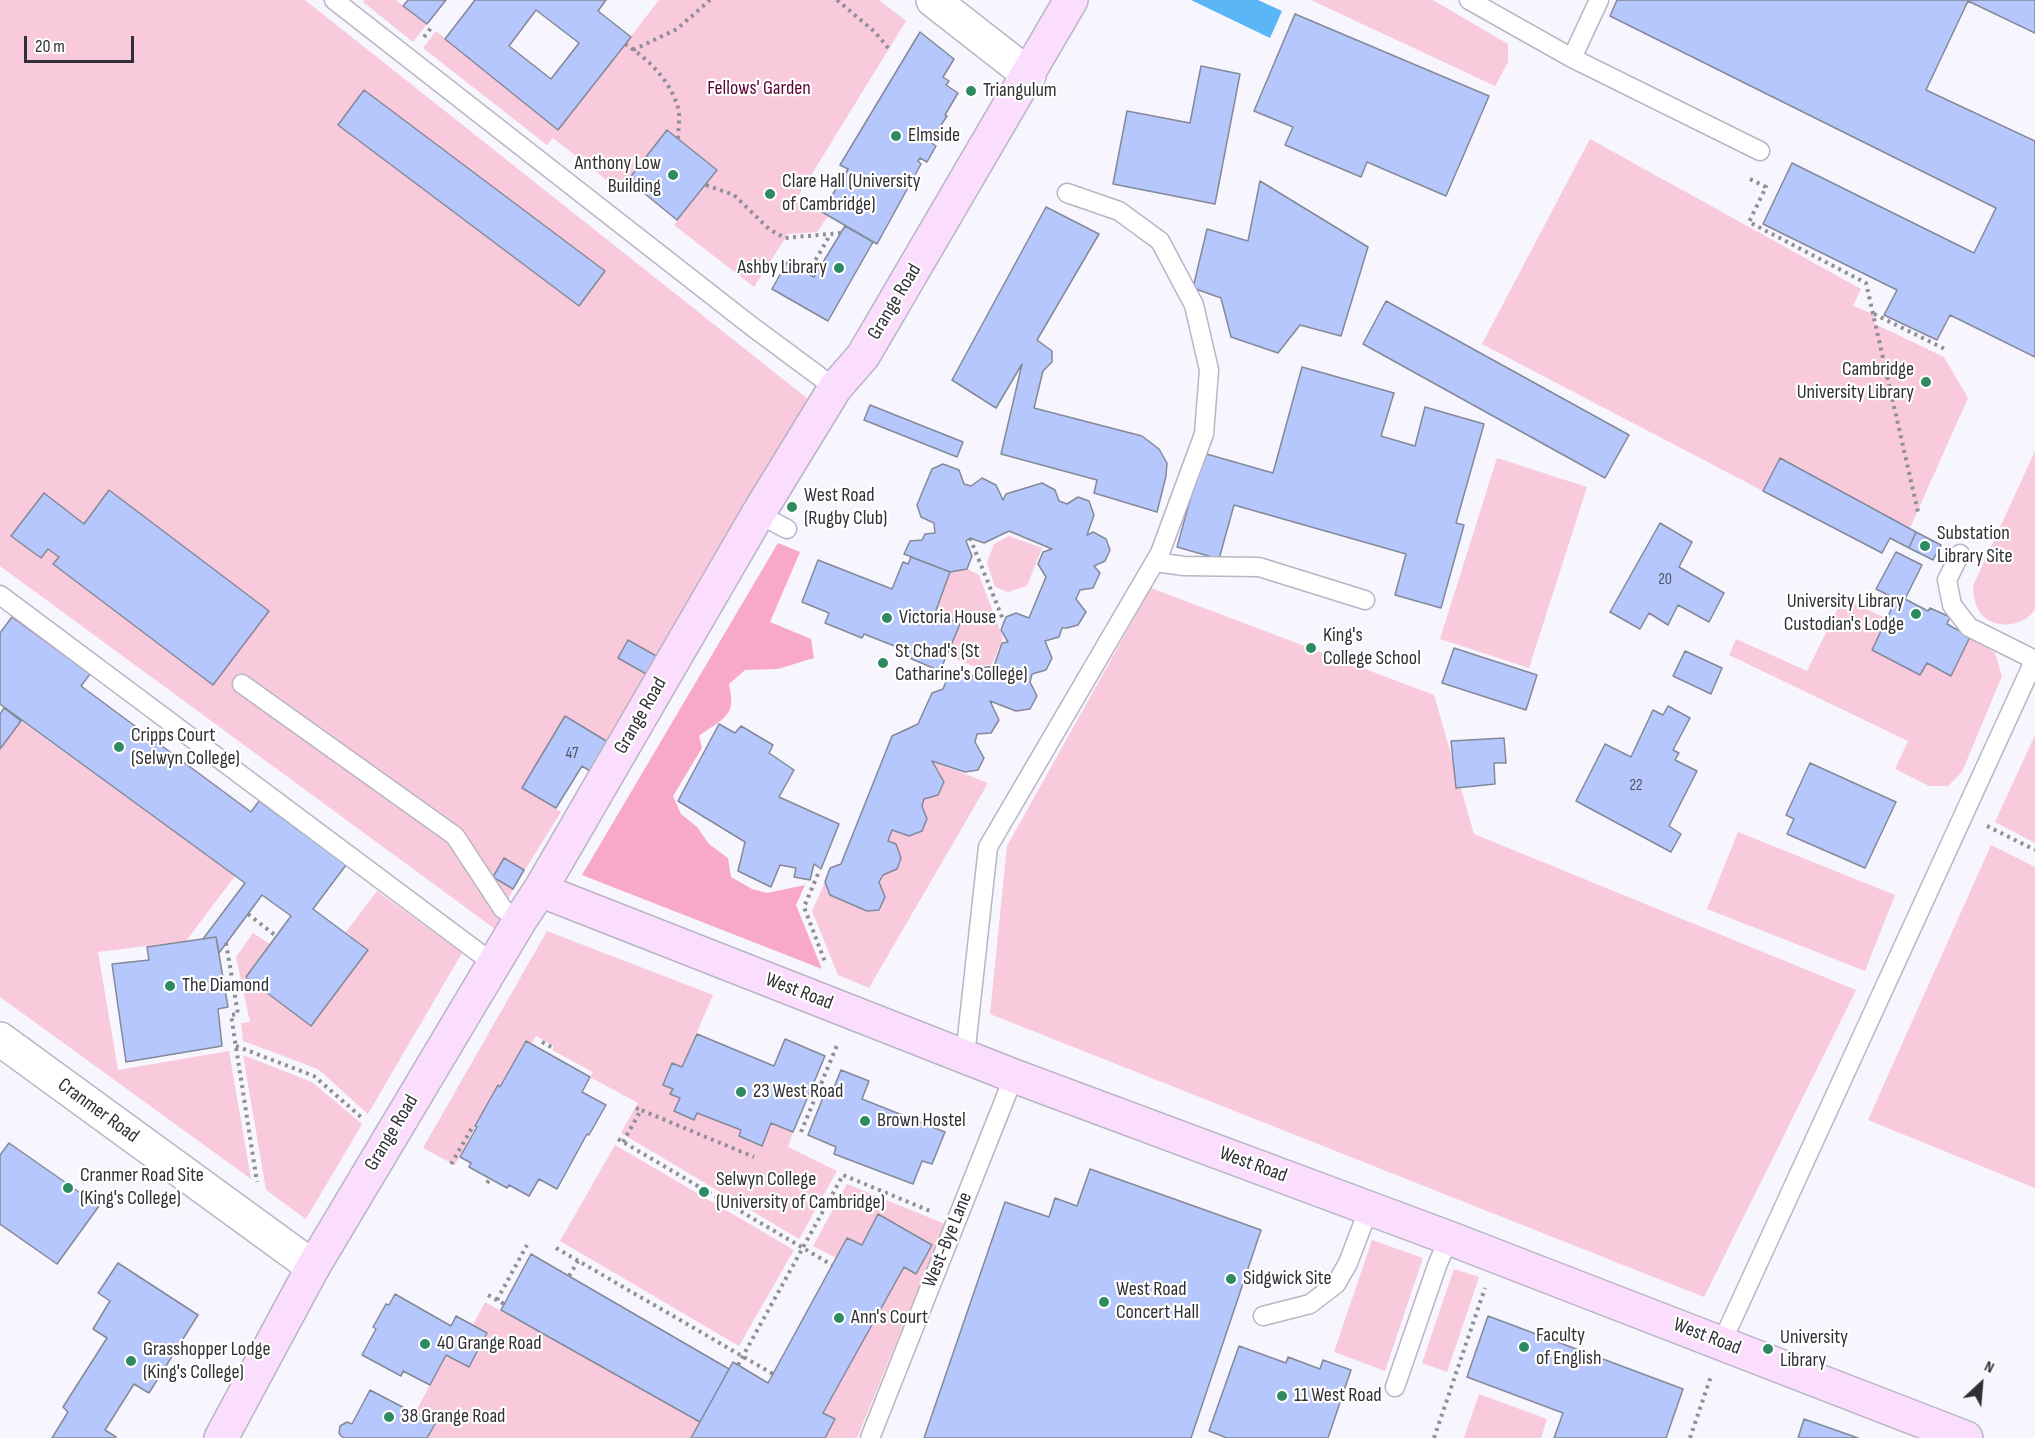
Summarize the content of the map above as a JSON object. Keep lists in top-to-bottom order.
{
  "streets": {
    "street": ["Grange Road", "West Road", "Cranmer Road"],
    "lane": ["West-Bye Lane"]
  },
  "crossings": [
    ["Grange Road", "West Road"],
    ["Grange Road", "Cranmer Road"],
    ["West Road", "West-Bye Lane"]
  ],
  "parks": ["Fellows' Garden"],
  "places": [
    "Triangulum",
    "Elmside",
    "Anthony Low Building",
    "Clare Hall (University of Cambridge)",
    "Ashby Library",
    "Cambridge University Library",
    "West Road (Rugby Club)",
    "Substation Library Site",
    "University Library Custodian's Lodge",
    "Victoria House",
    "King's College School",
    "St Chad's (St Catharine's College)",
    "Cripps Court (Selwyn College)",
    "The Diamond",
    "23 West Road",
    "Brown Hostel",
    "Cranmer Road Site (King's College)",
    "Selwyn College (University of Cambridge)",
    "Sidgwick Site",
    "West Road Concert Hall",
    "Ann's Court",
    "40 Grange Road",
    "Faculty of English",
    "University Library",
    "Grasshopper Lodge (King's College)",
    "11 West Road",
    "38 Grange Road"
  ],
  "house_numbers": ["20", "47", "22"],
  "scale_bar": "20 m",
  "north": "top right"
}
